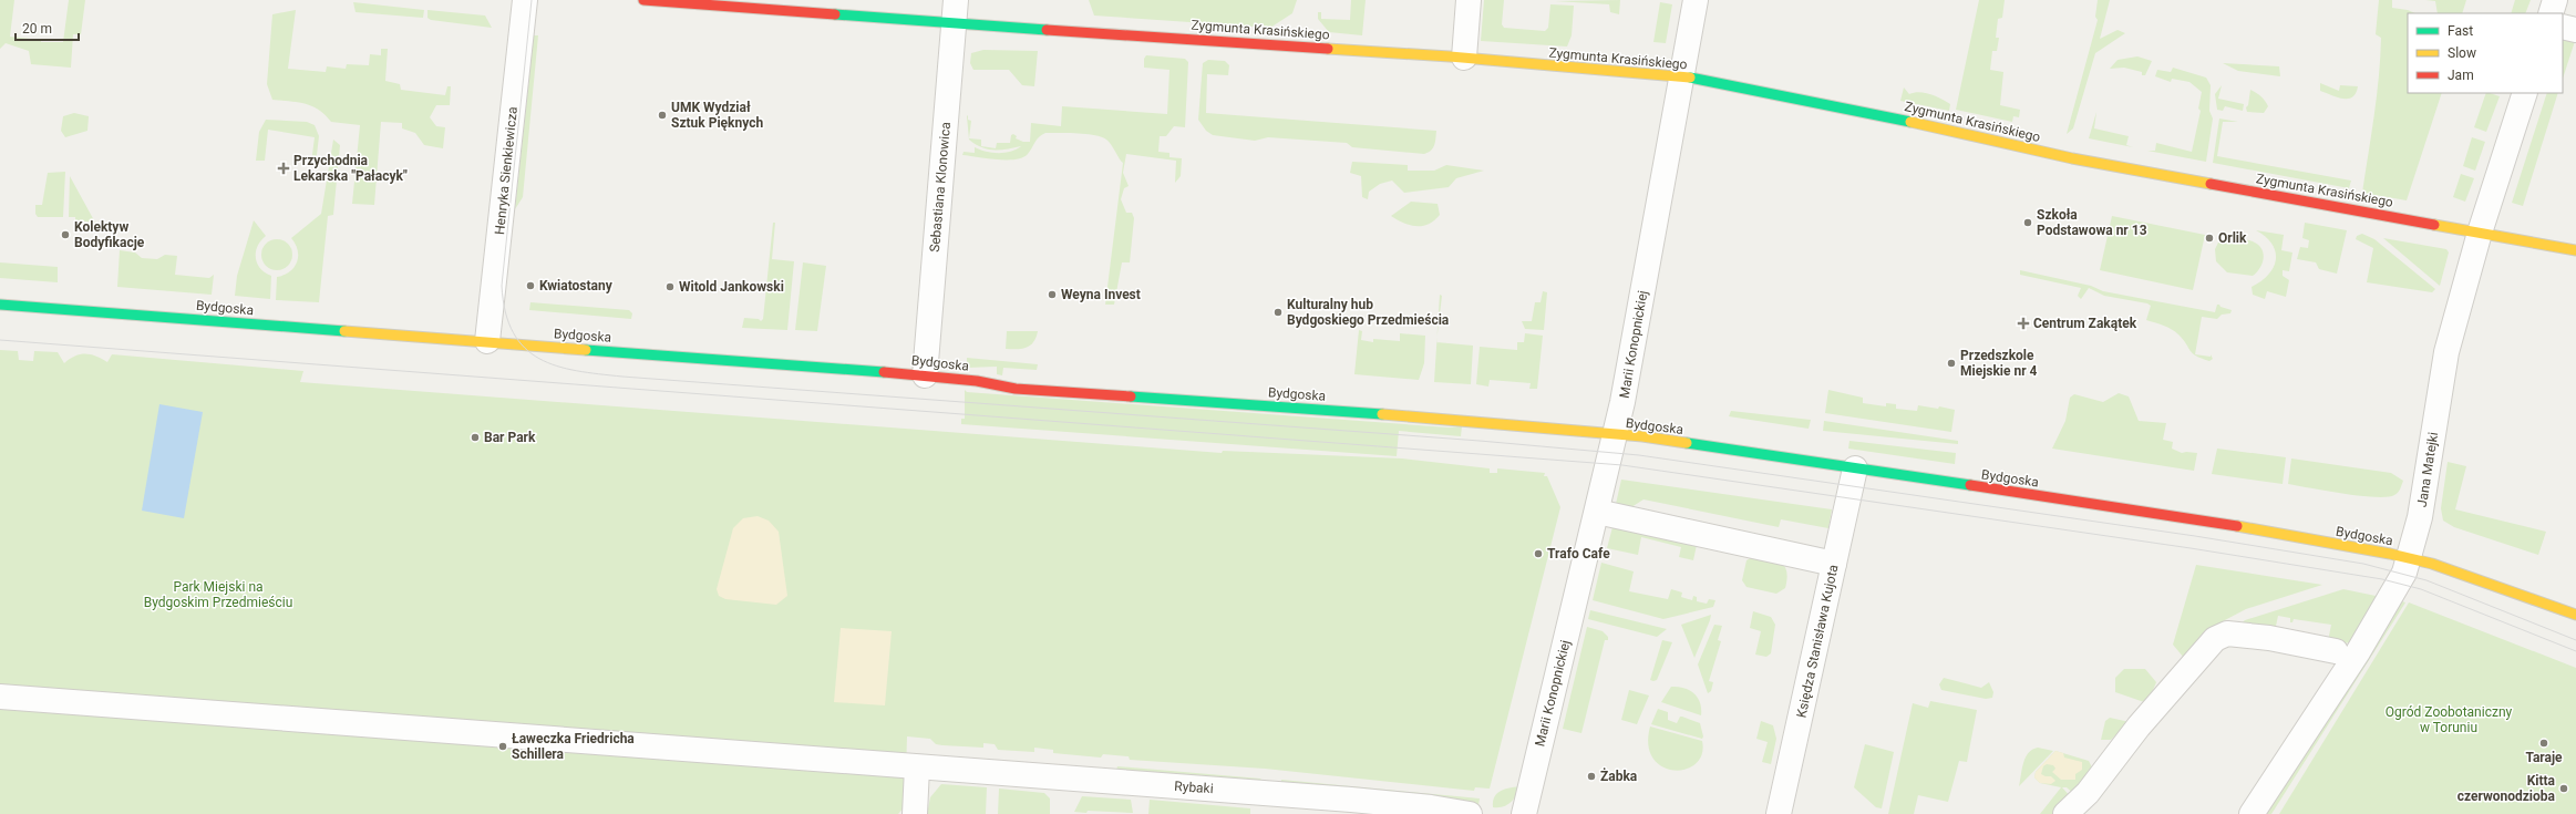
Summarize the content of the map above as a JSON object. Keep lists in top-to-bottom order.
{
  "streets": {
    "street": [
      "Zygmunta Krasińskiego",
      "Henryka Sienkiewicza",
      "Sebastiana Klonowica",
      "Bydgoska",
      "Marii Konopnickiej",
      "Jana Matejki",
      "Księdza Stanisława Kujota",
      "Rybaki"
    ]
  },
  "crossings": [
    ["Zygmunta Krasińskiego", "Sebastiana Klonowica"],
    ["Zygmunta Krasińskiego", "Marii Konopnickiej"],
    ["Zygmunta Krasińskiego", "Jana Matejki"],
    ["Henryka Sienkiewicza", "Bydgoska"],
    ["Sebastiana Klonowica", "Bydgoska"],
    ["Bydgoska", "Marii Konopnickiej"],
    ["Bydgoska", "Jana Matejki"],
    ["Bydgoska", "Księdza Stanisława Kujota"]
  ],
  "parks": ["Park Miejski na Bydgoskim Przedmieściu", "Ogród Zoobotaniczny w Toruniu"],
  "places": {
    "other": [
      "UMK Wydział Sztuk Pięknych",
      "Szkoła Podstawowa nr 13",
      "Kolektyw Bodyfikacje",
      "Orlik",
      "Kwiatostany",
      "Witold Jankowski",
      "Weyna Invest",
      "Kulturalny hub Bydgoskiego Przedmieścia",
      "Przedszkole Miejskie nr 4",
      "Bar Park",
      "Trafo Cafe",
      "Taraje",
      "Ławeczka Friedricha Schillera",
      "Żabka",
      "Kitta czerwonodzioba"
    ],
    "health": ["Przychodnia Lekarska \"Pałacyk\"", "Centrum Zakątek"]
  },
  "legend": ["Fast", "Slow", "Jam"],
  "scale_bar": "20 m"
}
